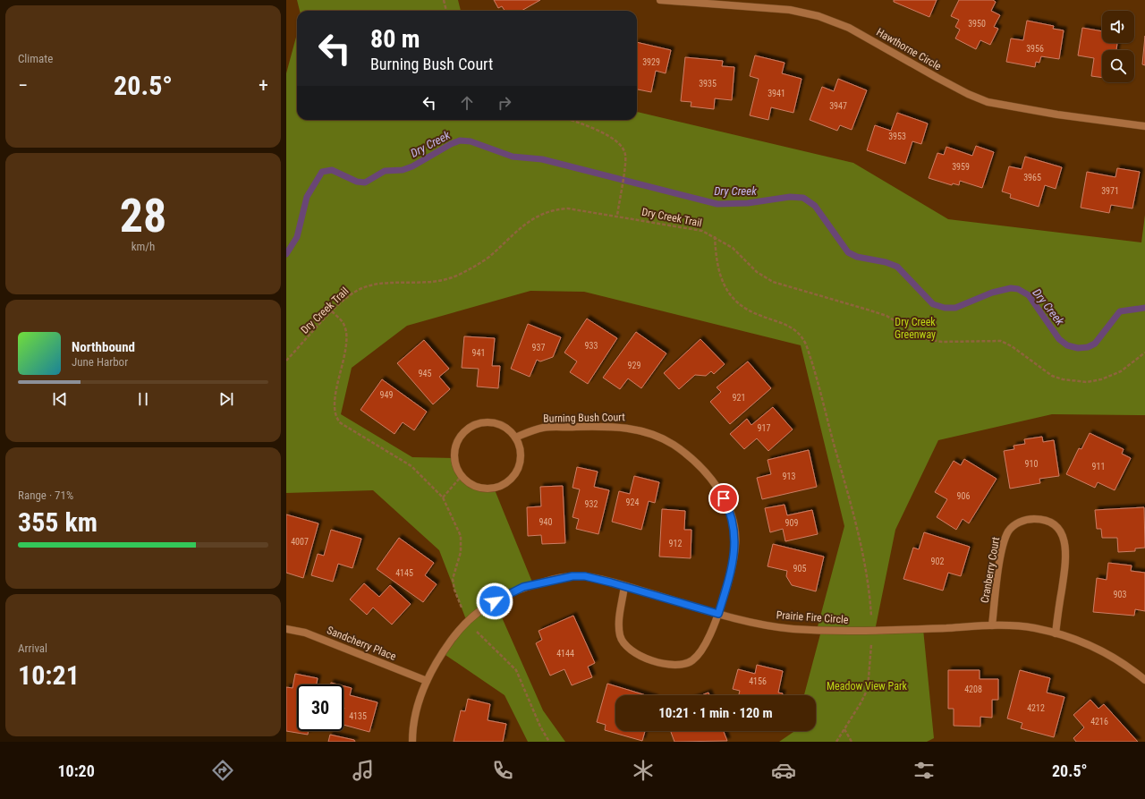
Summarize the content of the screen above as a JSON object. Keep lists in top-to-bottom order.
{
  "streets": {
    "street": [
      "Hawthorne Circle",
      "Burning Bush Court",
      "Cranberry Court",
      "Prairie Fire Circle",
      "Sandcherry Place"
    ],
    "path": ["Dry Creek Trail"]
  },
  "crossings": [
    ["Burning Bush Court", "Prairie Fire Circle"],
    ["Cranberry Court", "Prairie Fire Circle"],
    ["Prairie Fire Circle", "Sandcherry Place"]
  ],
  "water": ["Dry Creek"],
  "parks": ["Dry Creek Greenway", "Meadow View Park"],
  "house_numbers": [
    "3950",
    "3956",
    "3929",
    "3935",
    "3941",
    "3947",
    "3953",
    "3959",
    "3965",
    "3971",
    "933",
    "937",
    "941",
    "929",
    "945",
    "949",
    "921",
    "917",
    "910",
    "911",
    "913",
    "906",
    "924",
    "932",
    "940",
    "909",
    "4007",
    "912",
    "902",
    "905",
    "4145",
    "903",
    "4144",
    "4156",
    "4208",
    "4212",
    "4135",
    "4216"
  ],
  "page": {
    "tile": [
      "Climate",
      ["28", "km/h"],
      ["Range · 71%", "355 km"],
      ["Arrival", "10:21"]
    ],
    "turn": ["80 m", "Burning Bush Court"],
    "heat": ["−", "20.5°", "+"],
    "song": ["Northbound", "June Harbor"],
    "limit": "30",
    "trip": "10:21 · 1 min · 120 m",
    "tabs": ["10:20", "20.5°"]
  }
}
